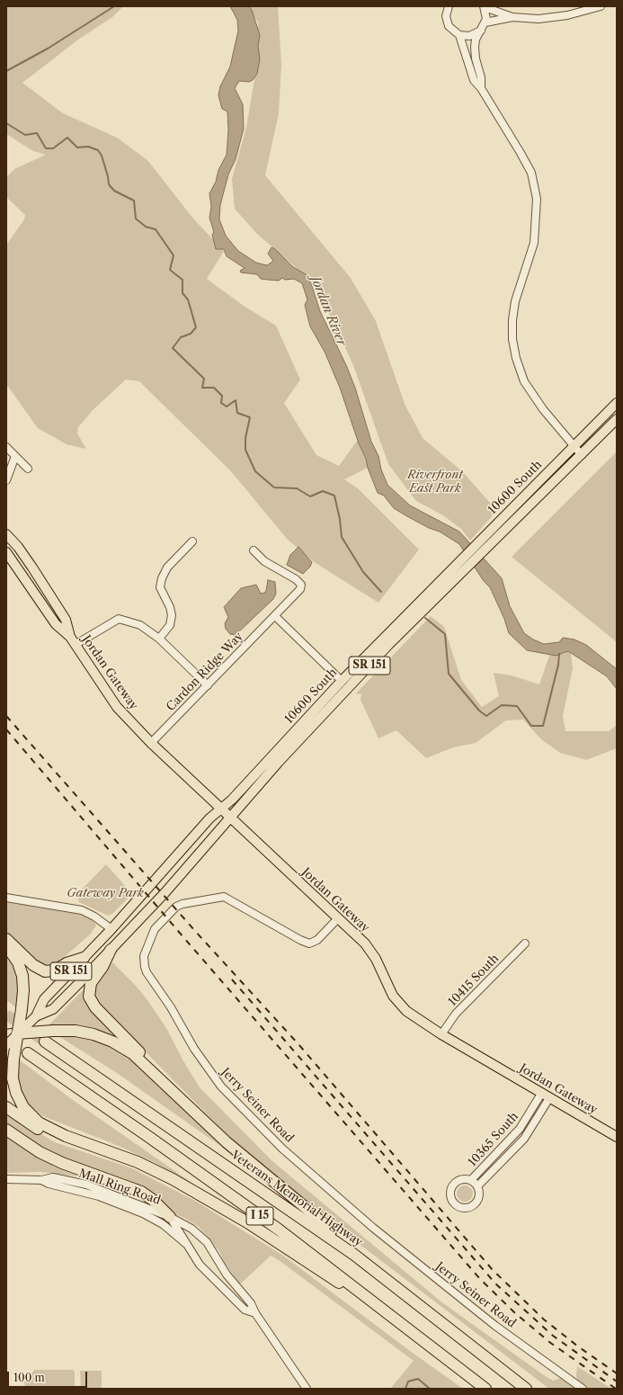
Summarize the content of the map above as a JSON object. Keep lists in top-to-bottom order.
{
  "streets": {
    "highway": ["Veterans Memorial Highway", "I 15"],
    "main road": ["10600 South", "SR 151", "Jordan Gateway"],
    "street": [
      "Cardon Ridge Way",
      "10415 South",
      "Jerry Seiner Road",
      "10365 South",
      "Mall Ring Road"
    ]
  },
  "crossings": [
    ["10600 South", "Jordan Gateway"],
    ["Cardon Ridge Way", "Jordan Gateway"],
    ["Jordan Gateway", "10415 South"],
    ["Jordan Gateway", "Jerry Seiner Road"],
    ["Jordan Gateway", "10365 South"]
  ],
  "water": ["Jordan River"],
  "parks": ["Riverfront East Park", "Gateway Park"],
  "scale_bar": "100 m"
}
